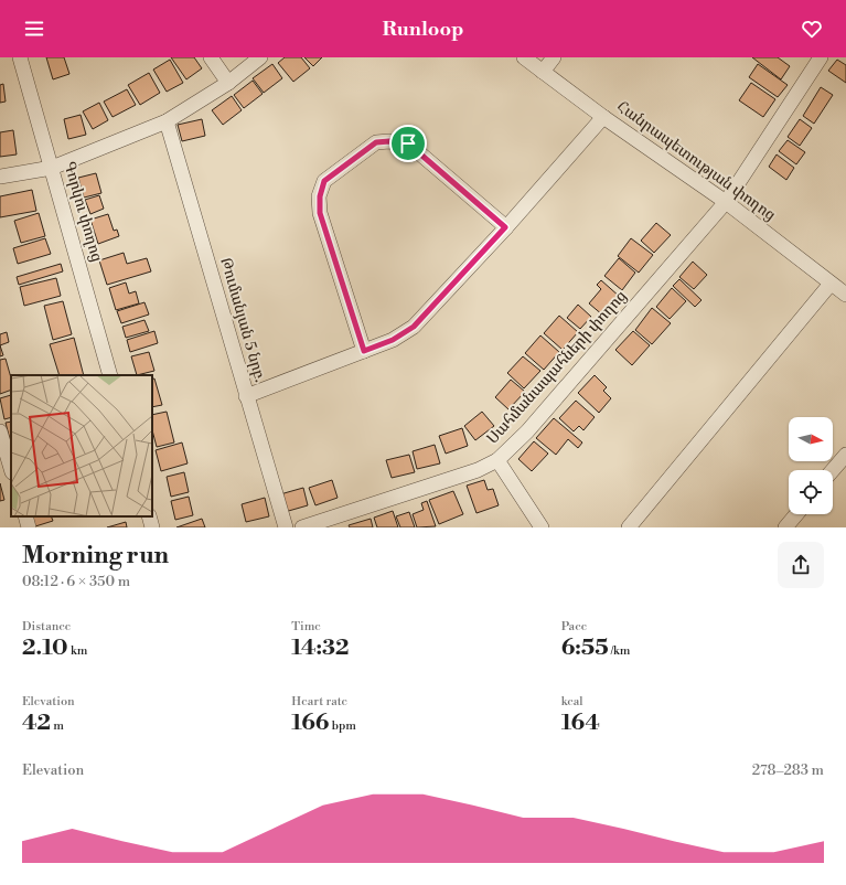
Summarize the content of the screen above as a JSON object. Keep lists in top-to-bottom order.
{
  "streets": {
    "street": [
      "Հանրապետության փողոց",
      "Գորկու փողոց",
      "Թումանյան 5 նրբ.",
      "Սահմանապահների փողոց"
    ]
  },
  "crossings": [
    ["Հանրապետության փողոց", "Սահմանապահների փողոց"]
  ],
  "north": "right",
  "page": {
    "header": "Runloop",
    "heading": ["Morning run", "08:12 · 6 × 350 m"],
    "stats": [
      ["Distance", "2.10 km"],
      ["Time", "14:32"],
      ["Pace", "6:55 /km"],
      ["Elevation", "42 m"],
      ["Heart rate", "166 bpm"],
      ["kcal", "164"]
    ],
    "chart": ["Elevation", "278–283 m"]
  }
}
